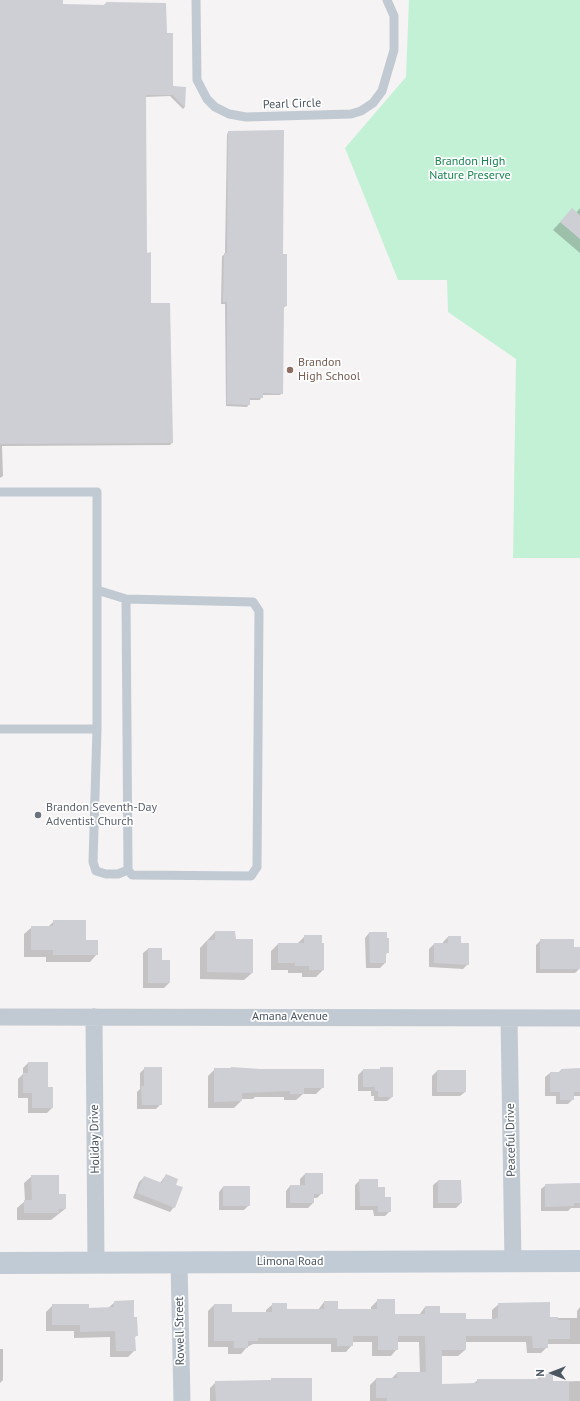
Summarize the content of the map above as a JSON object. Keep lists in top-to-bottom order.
{
  "streets": {
    "street": [
      "Amana Avenue",
      "Holiday Drive",
      "Peaceful Drive",
      "Limona Road",
      "Rowell Street"
    ],
    "lane": ["Pearl Circle"]
  },
  "crossings": [
    ["Amana Avenue", "Holiday Drive"],
    ["Amana Avenue", "Peaceful Drive"],
    ["Holiday Drive", "Limona Road"],
    ["Peaceful Drive", "Limona Road"],
    ["Limona Road", "Rowell Street"]
  ],
  "parks": ["Brandon High Nature Preserve"],
  "places": ["Brandon High School", "Brandon Seventh-Day Adventist Church"],
  "north": "left"
}
